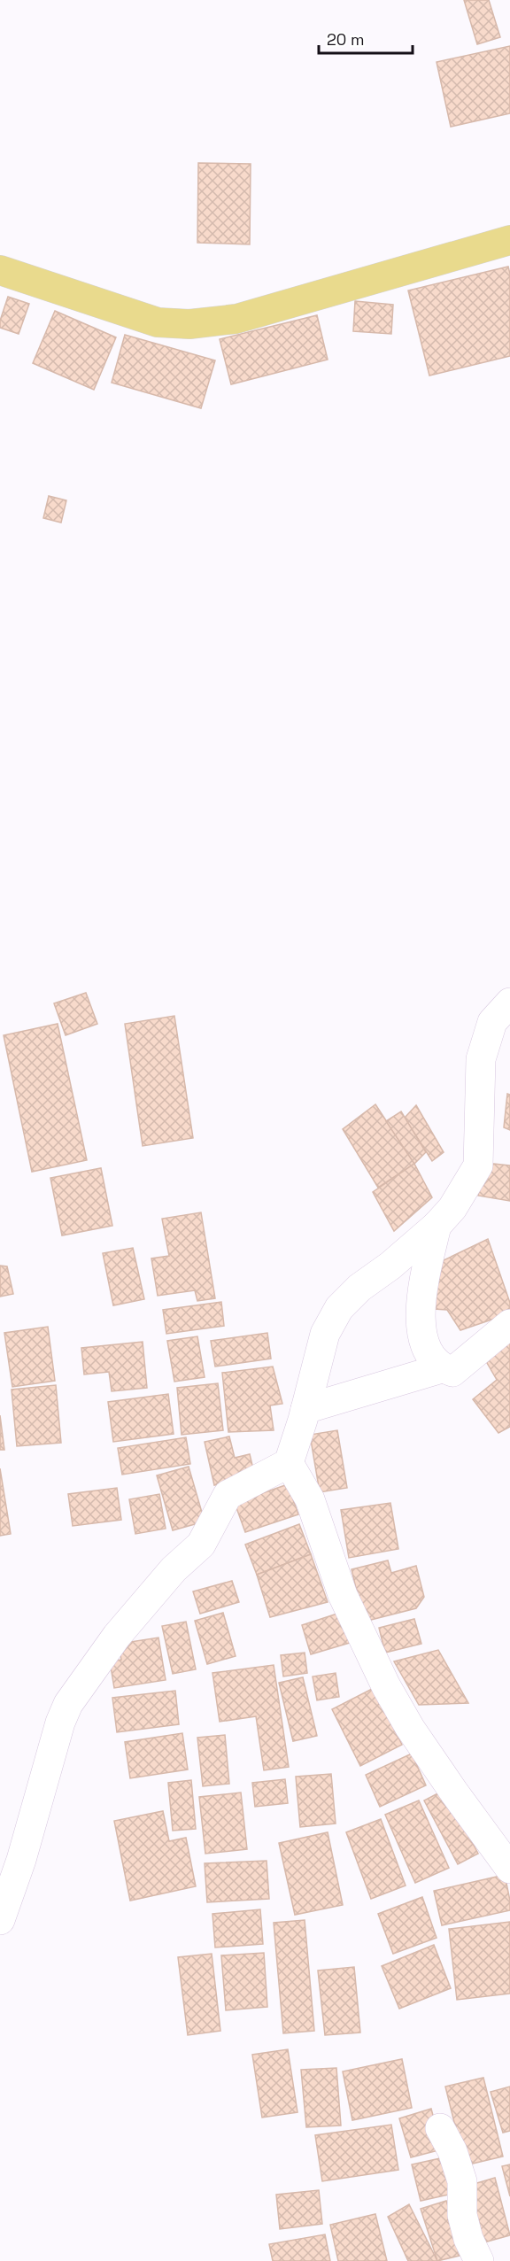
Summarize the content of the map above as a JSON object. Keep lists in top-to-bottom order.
{
  "scale_bar": "20 m"
}
